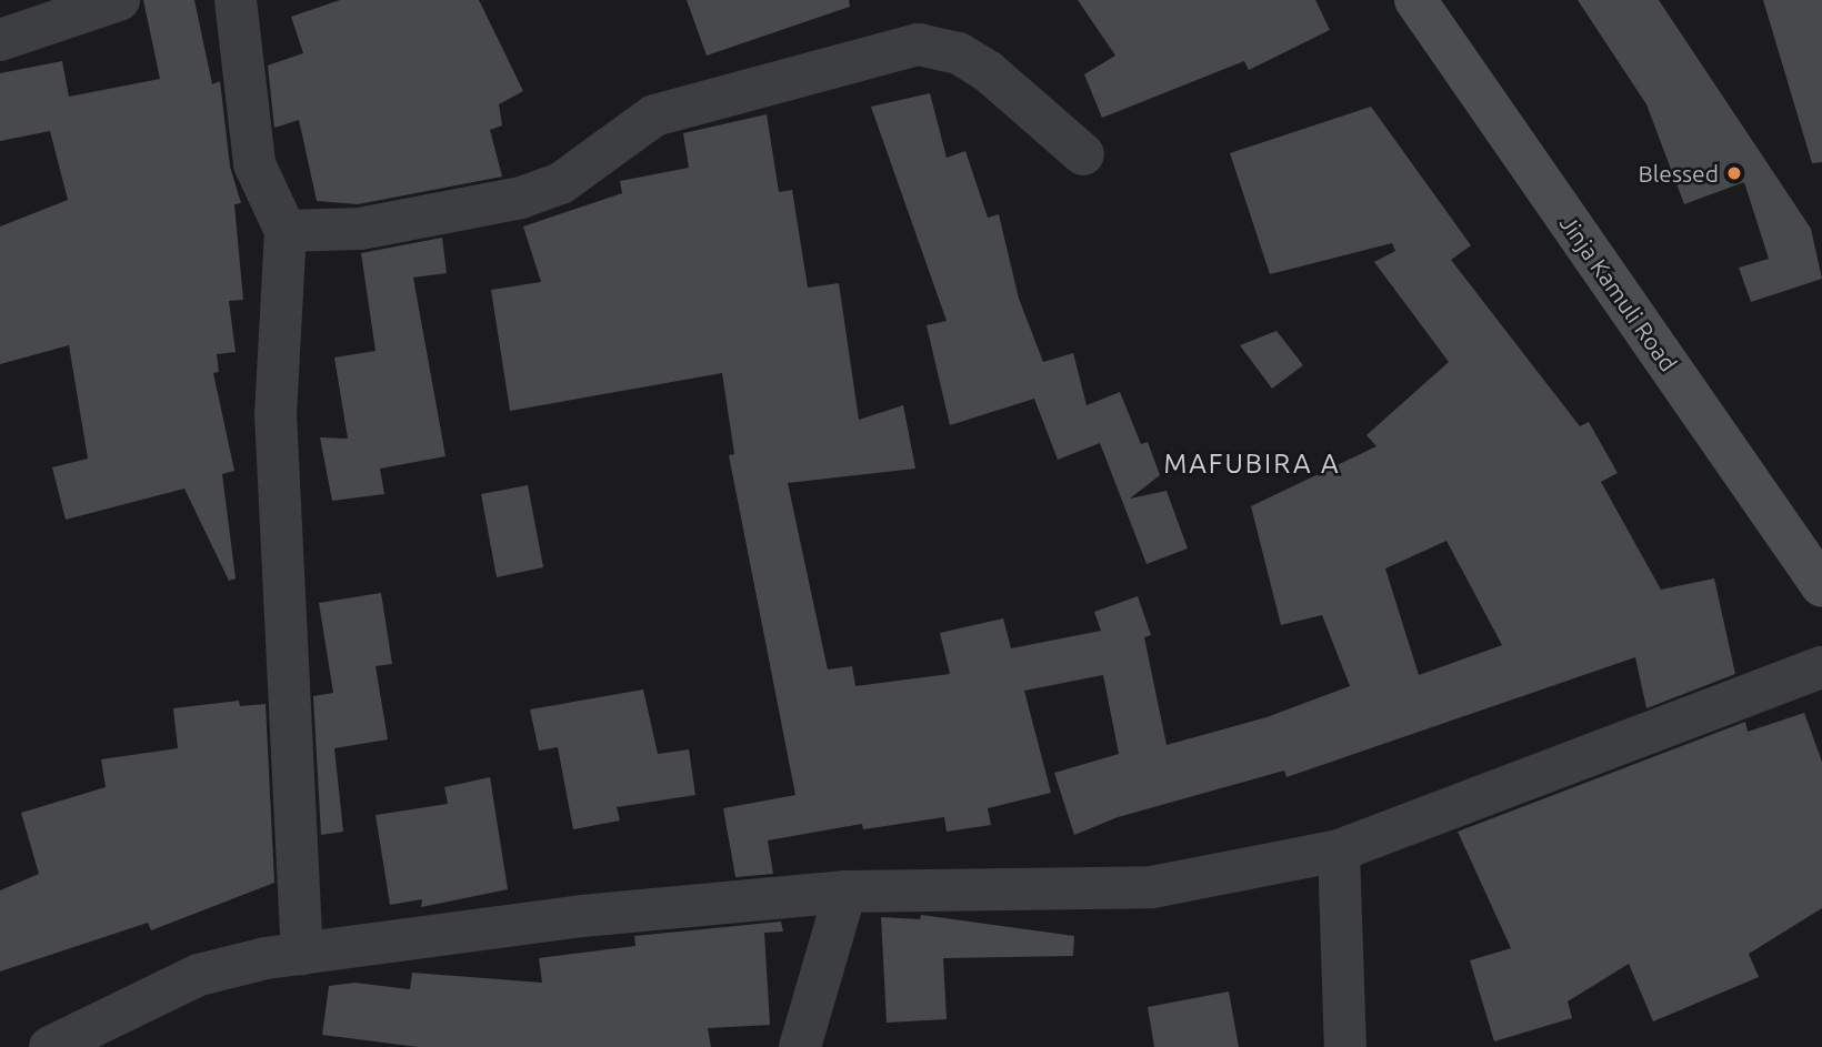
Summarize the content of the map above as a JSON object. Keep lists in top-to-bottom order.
{
  "streets": {
    "main road": ["Jinja Kamuli Road"]
  },
  "districts": ["MAFUBIRA A"],
  "places": ["Blessed"]
}
